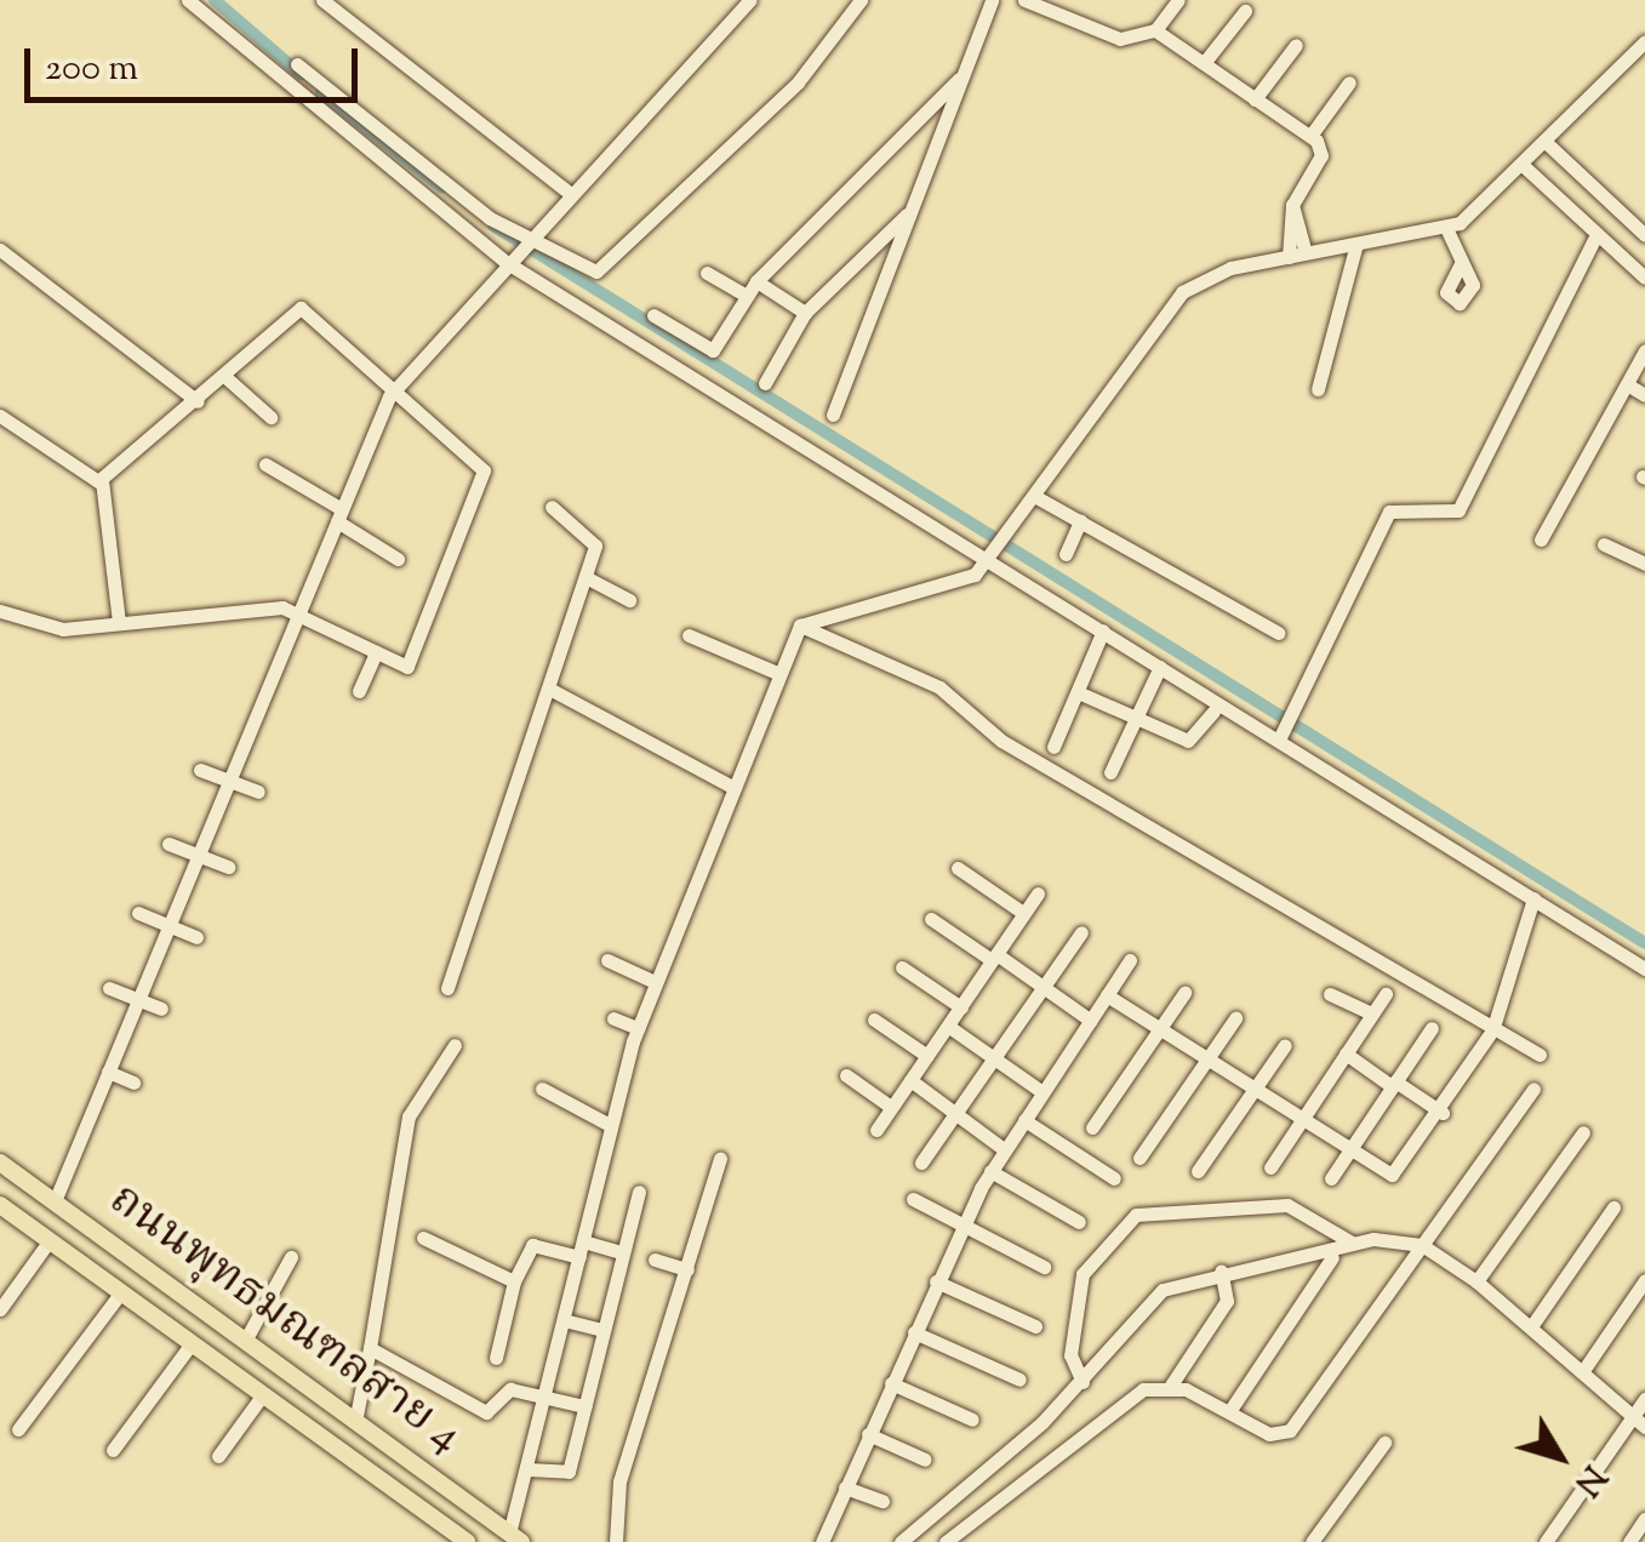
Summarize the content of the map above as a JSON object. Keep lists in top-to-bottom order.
{
  "streets": {
    "main road": ["ถนนพุทธมณฑลสาย 4"]
  },
  "scale_bar": "200 m",
  "north": "bottom right"
}
